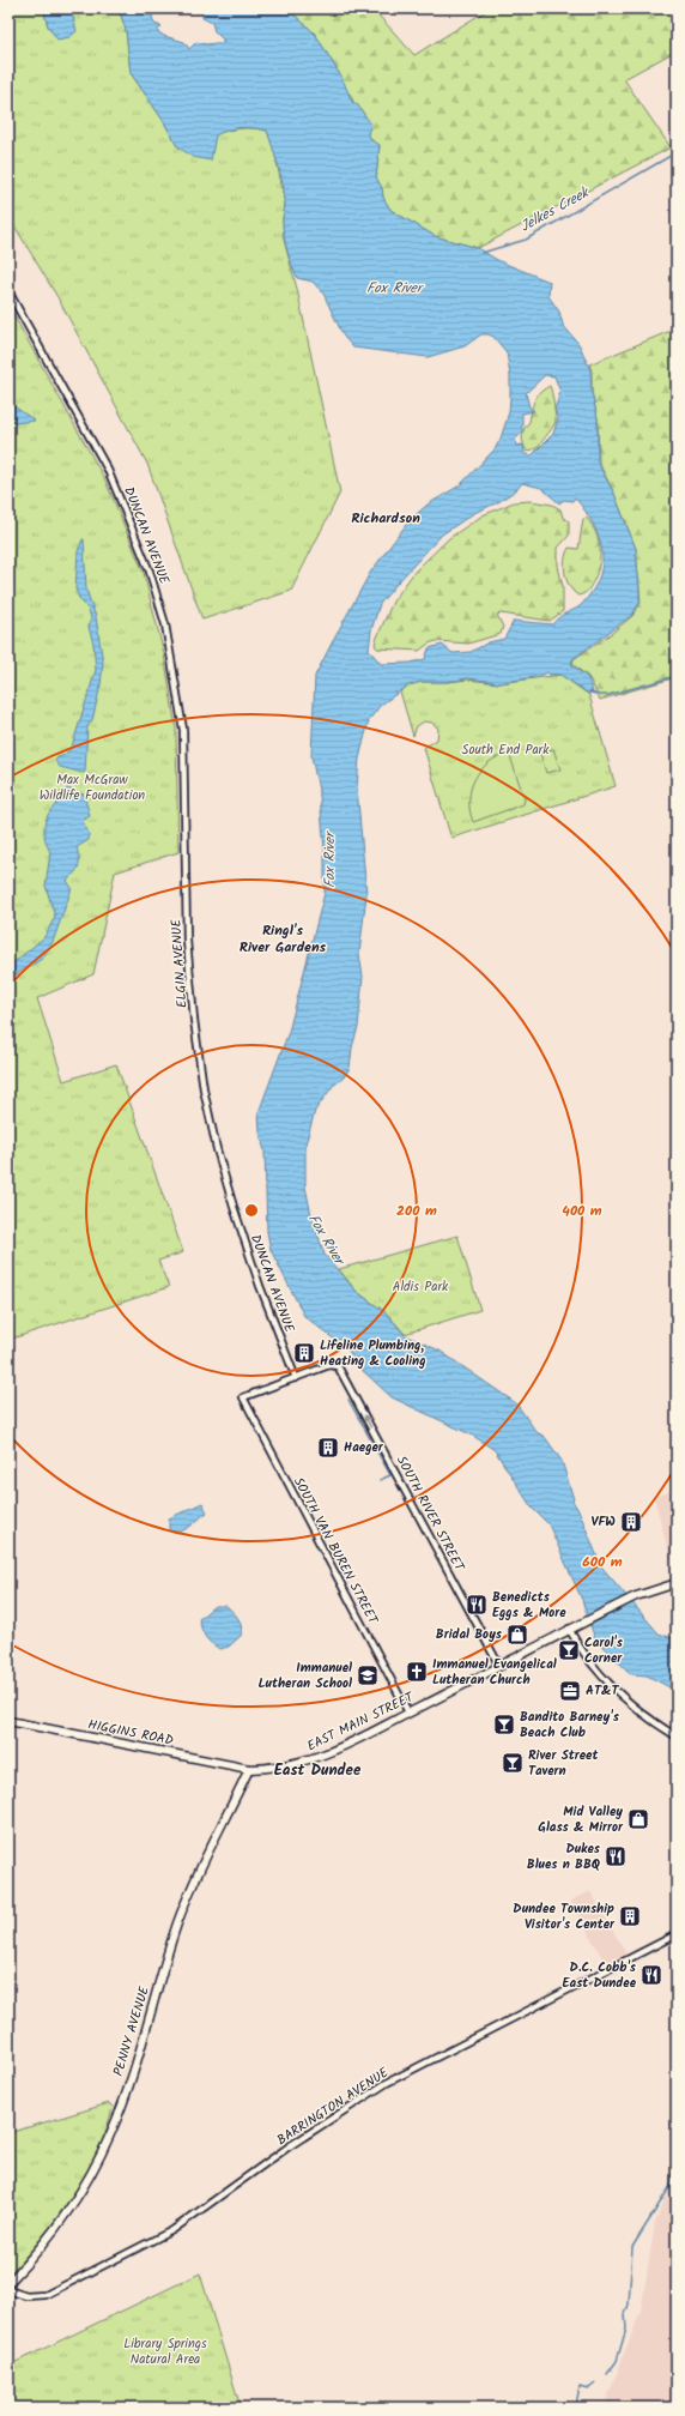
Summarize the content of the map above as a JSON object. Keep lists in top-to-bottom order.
{
  "streets": {
    "main road": ["EAST MAIN STREET", "HIGGINS ROAD", "PENNY AVENUE"],
    "street": [
      "DUNCAN AVENUE",
      "ELGIN AVENUE",
      "SOUTH RIVER STREET",
      "SOUTH VAN BUREN STREET",
      "BARRINGTON AVENUE"
    ]
  },
  "crossings": [
    ["DUNCAN AVENUE", "ELGIN AVENUE"],
    ["DUNCAN AVENUE", "SOUTH RIVER STREET"],
    ["DUNCAN AVENUE", "SOUTH VAN BUREN STREET"],
    ["SOUTH RIVER STREET", "SOUTH VAN BUREN STREET"],
    ["SOUTH RIVER STREET", "EAST MAIN STREET"],
    ["SOUTH VAN BUREN STREET", "EAST MAIN STREET"],
    ["EAST MAIN STREET", "HIGGINS ROAD"],
    ["EAST MAIN STREET", "PENNY AVENUE"],
    ["HIGGINS ROAD", "PENNY AVENUE"]
  ],
  "one_way": ["SOUTH RIVER STREET"],
  "districts": ["Richardson", "Ringl's River Gardens", "East Dundee"],
  "water": ["Jelkes Creek", "Fox River"],
  "parks": [
    "South End Park",
    "Max McGraw Wildlife Foundation",
    "Aldis Park",
    "Library Springs Natural Area"
  ],
  "places": {
    "building": [
      "Lifeline Plumbing, Heating & Cooling",
      "Haeger",
      "VFW",
      "Dundee Township Visitor's Center"
    ],
    "restaurant": ["Benedicts Eggs & More", "Dukes Blues n BBQ", "D.C. Cobb's East Dundee"],
    "shop": ["Bridal Boys", "Mid Valley Glass & Mirror"],
    "bar": ["Carol's Corner", "Bandito Barney's Beach Club", "River Street Tavern"],
    "church": ["Immanuel Evangelical Lutheran Church"],
    "school or university": ["Immanuel Lutheran School"],
    "office": ["AT&T"]
  },
  "rings": ["200 m", "400 m", "600 m"]
}
